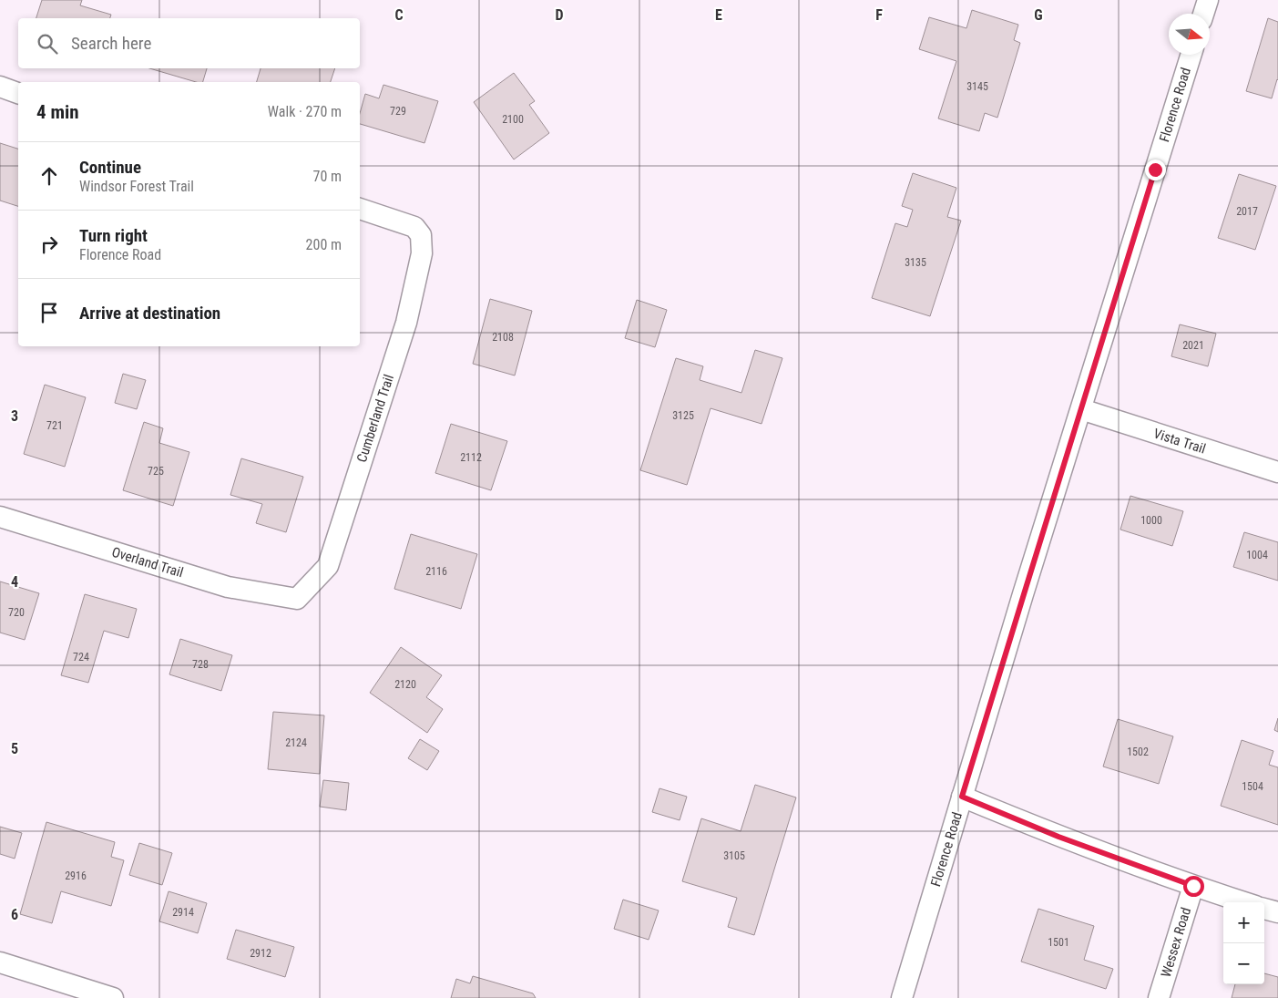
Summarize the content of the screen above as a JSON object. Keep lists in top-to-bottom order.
{
  "streets": {
    "street": [
      "Florence Road",
      "Cumberland Trail",
      "Vista Trail",
      "Overland Trail",
      "Wessex Road"
    ]
  },
  "crossings": [
    ["Florence Road", "Vista Trail"],
    ["Cumberland Trail", "Overland Trail"]
  ],
  "house_numbers": [
    "3145",
    "729",
    "2100",
    "2017",
    "3135",
    "2108",
    "2021",
    "3125",
    "721",
    "2112",
    "725",
    "1000",
    "1004",
    "2116",
    "720",
    "724",
    "728",
    "2120",
    "2124",
    "1502",
    "1504",
    "3105",
    "2916",
    "2914",
    "1501",
    "2912"
  ],
  "north": "right",
  "page": {
    "search": "Search here",
    "heading": ["4 min", "Walk · 270 m"],
    "list": [
      ["Continue", "Windsor Forest Trail", "70 m"],
      ["Turn right", "Florence Road", "200 m"],
      "Arrive at destination"
    ],
    "map_buttons": ["+", "−"]
  },
  "grid": {
    "columns": [
      "C",
      "D",
      "E",
      "F",
      "G"
    ],
    "rows": [
      "3",
      "4",
      "5",
      "6"
    ]
  }
}
